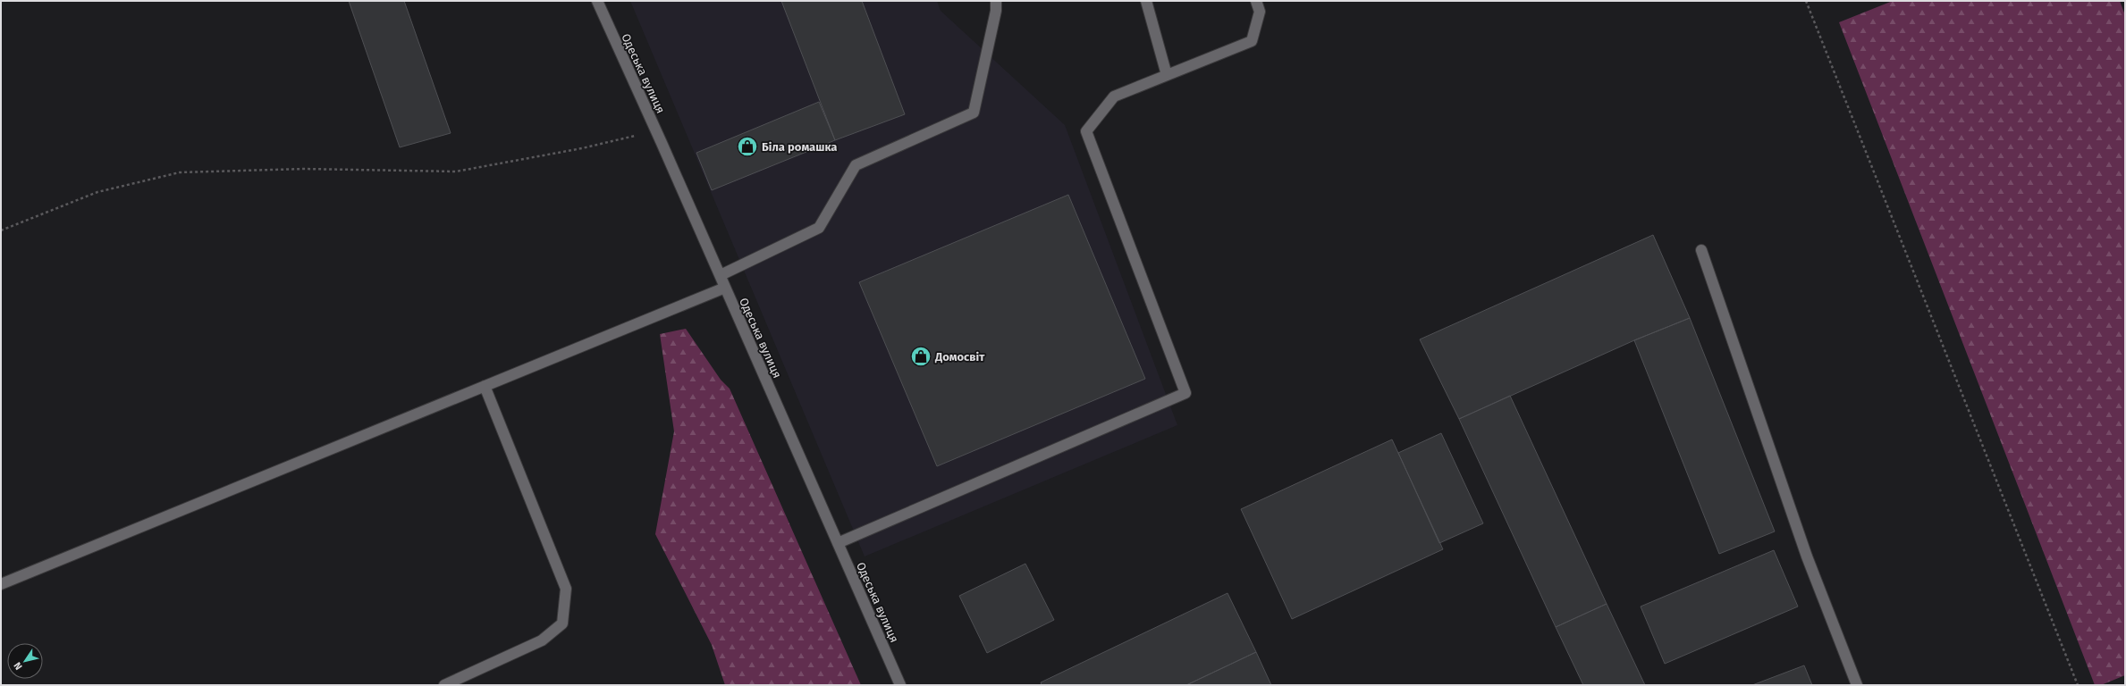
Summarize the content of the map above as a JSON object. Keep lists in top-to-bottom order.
{
  "streets": {
    "street": ["Одеська вулиця"]
  },
  "places": {
    "shop": ["Біла ромашка", "Домосвіт"]
  },
  "north": "bottom left"
}
